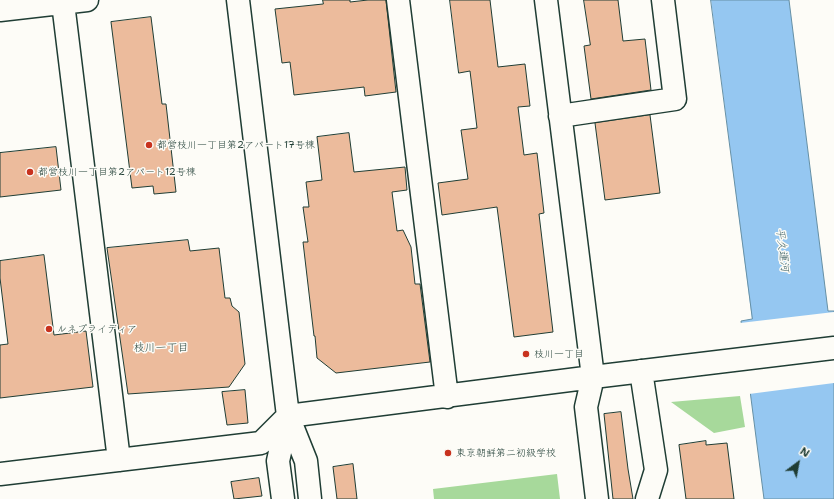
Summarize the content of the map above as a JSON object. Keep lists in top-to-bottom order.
{
  "districts": ["枝川一丁目"],
  "water": ["平久運河"],
  "places": [
    "都営枝川一丁目第2アパート17号棟",
    "都営枝川一丁目第2アパート12号棟",
    "ルネプライディア",
    "枝川一丁目",
    "東京朝鮮第二初級学校"
  ],
  "north": "top right"
}
